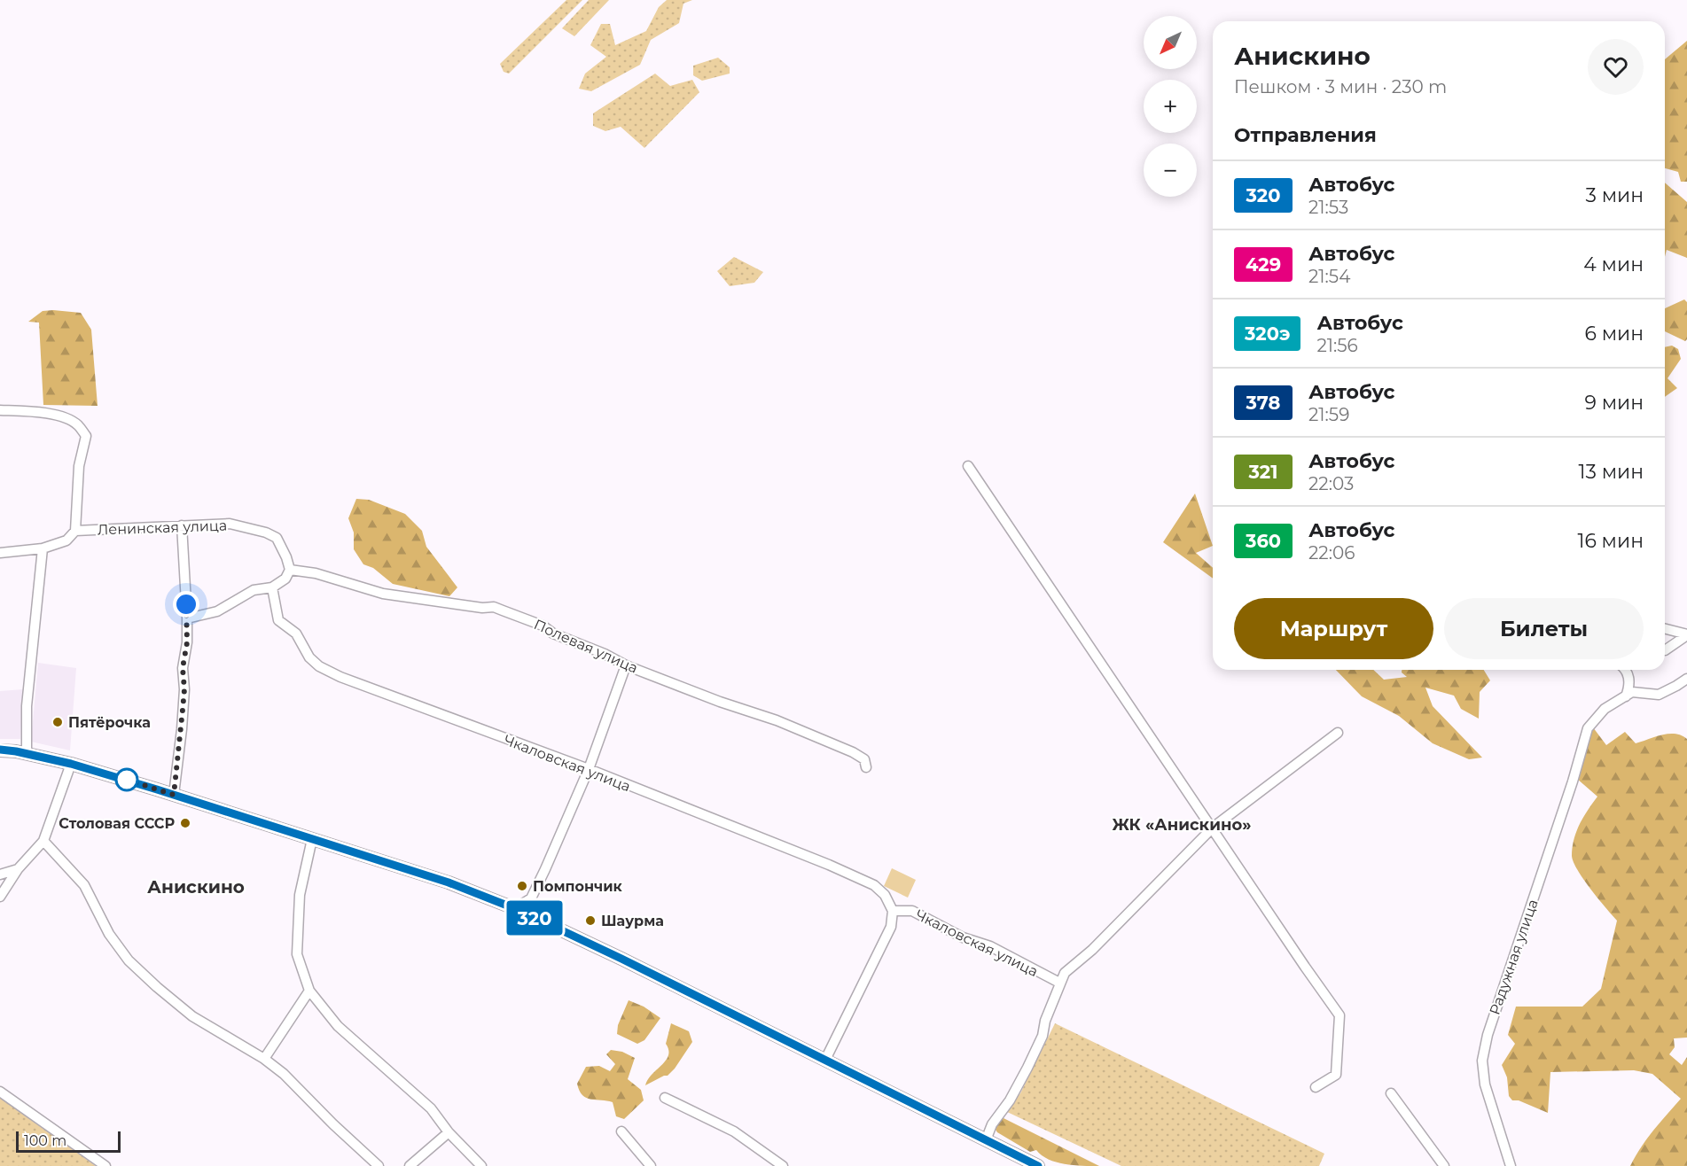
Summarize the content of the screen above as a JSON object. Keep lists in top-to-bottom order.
{
  "streets": {
    "street": [
      "Ленинская улица",
      "Полевая улица",
      "Чкаловская улица",
      "Радужная улица"
    ]
  },
  "crossings": [
    ["Ленинская улица", "Полевая улица"]
  ],
  "districts": ["ЖК «Анискино»", "Анискино"],
  "places": [
    "Пятёрочка",
    "Столовая СССР",
    "Помпончик",
    "Шаурма"
  ],
  "lines": ["bus line 320"],
  "scale_bar": "100 m",
  "north": "bottom left",
  "page": {
    "on_map": "320",
    "map_buttons": ["+", "−"],
    "heading": [
      ["Анискино", "Пешком · 3 мин · 230 m"],
      "Отправления"
    ],
    "list": [
      {
        "mark": "320",
        "name": "Автобус",
        "note": "21:53",
        "value": "3 мин"
      },
      {
        "mark": "429",
        "name": "Автобус",
        "note": "21:54",
        "value": "4 мин"
      },
      {
        "mark": "320э",
        "name": "Автобус",
        "note": "21:56",
        "value": "6 мин"
      },
      {
        "mark": "378",
        "name": "Автобус",
        "note": "21:59",
        "value": "9 мин"
      },
      {
        "mark": "321",
        "name": "Автобус",
        "note": "22:03",
        "value": "13 мин"
      },
      {
        "mark": "360",
        "name": "Автобус",
        "note": "22:06",
        "value": "16 мин"
      }
    ],
    "buttons": ["Маршрут", "Билеты"],
    "scale": "100 m"
  }
}
